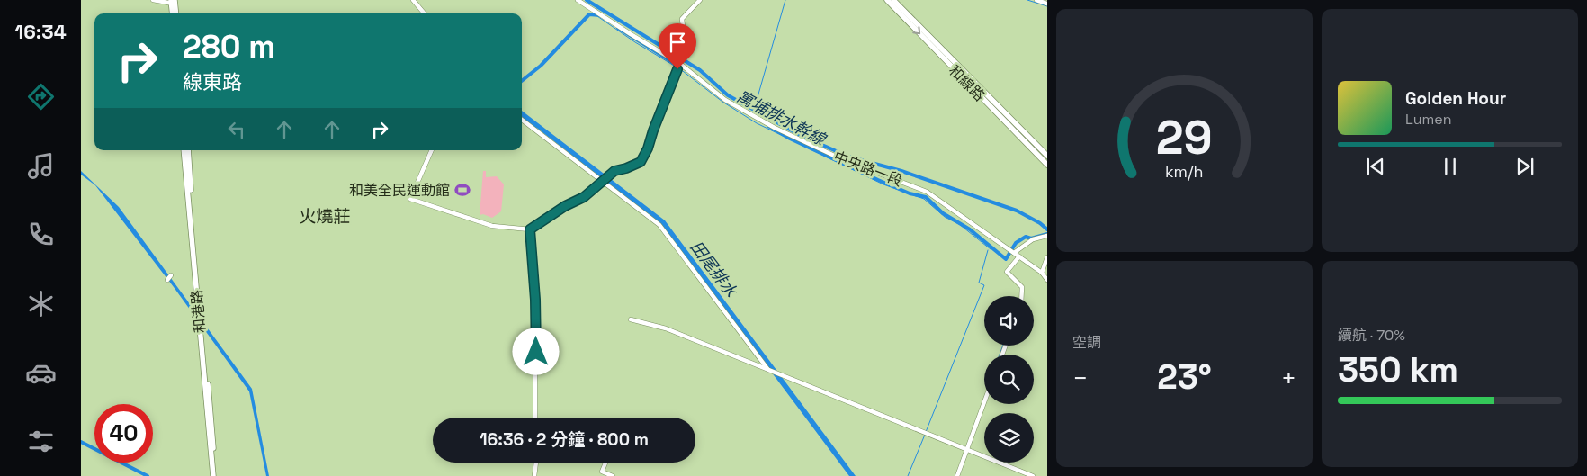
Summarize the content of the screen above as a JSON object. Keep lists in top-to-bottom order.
{
  "streets": {
    "main road": ["和線路", "和港路"],
    "street": ["中央路一段"]
  },
  "districts": ["火燒莊"],
  "water": ["寓埔排水幹線", "田尾排水"],
  "places": {
    "sports": ["和美全民運動館"]
  },
  "page": {
    "tabs": "16:34",
    "turn": ["280 m", "線東路"],
    "song": ["Golden Hour", "Lumen"],
    "tile": [
      "空調",
      ["續航 · 70%", "350 km"]
    ],
    "heat": ["−", "23°", "+"],
    "limit": "40",
    "trip": "16:36 · 2 分鐘 · 800 m",
    "gauge": ["29", "km/h"]
  }
}
